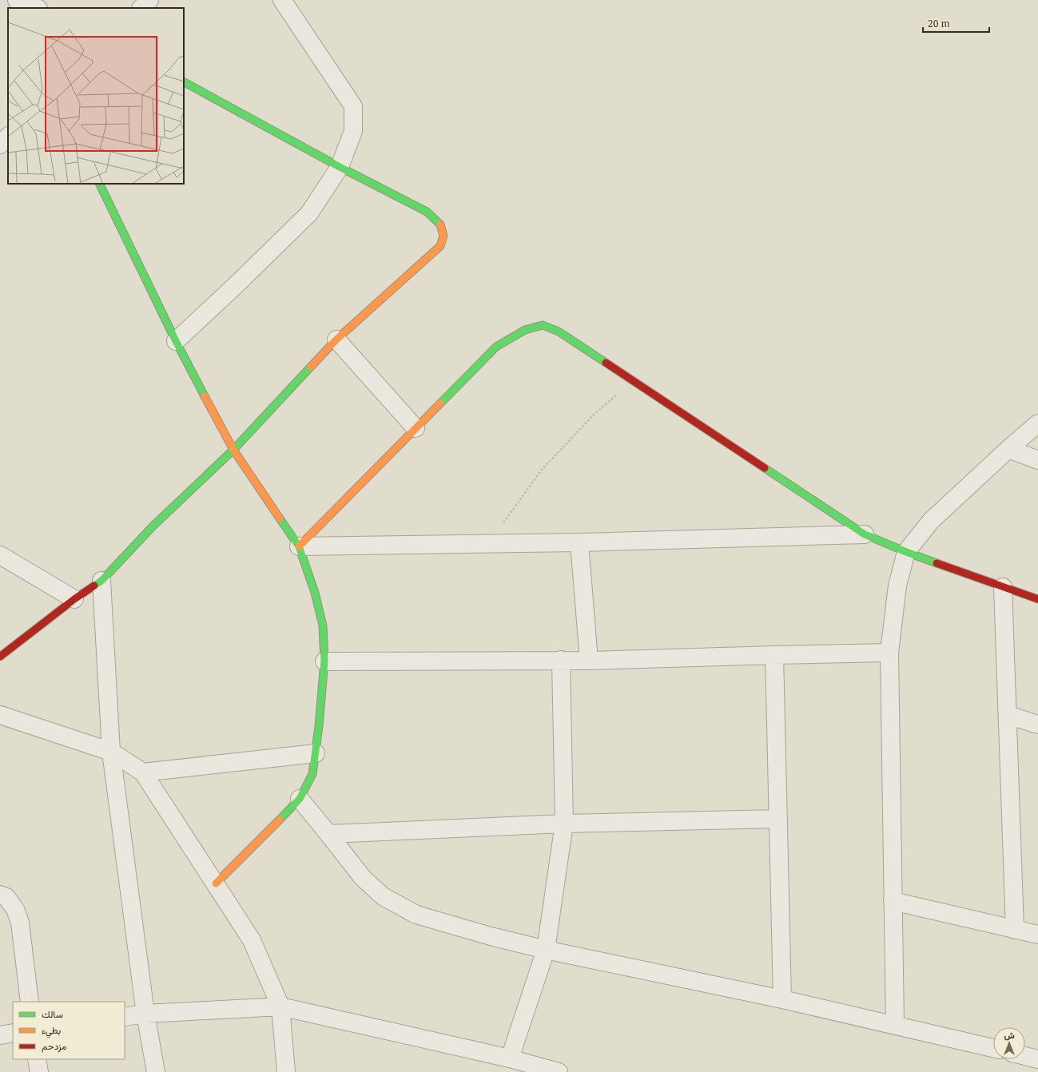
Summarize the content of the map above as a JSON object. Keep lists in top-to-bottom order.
{
  "legend": ["سالك", "بطيء", "مزدحم"],
  "scale_bar": "20 m",
  "north": "top"
}
